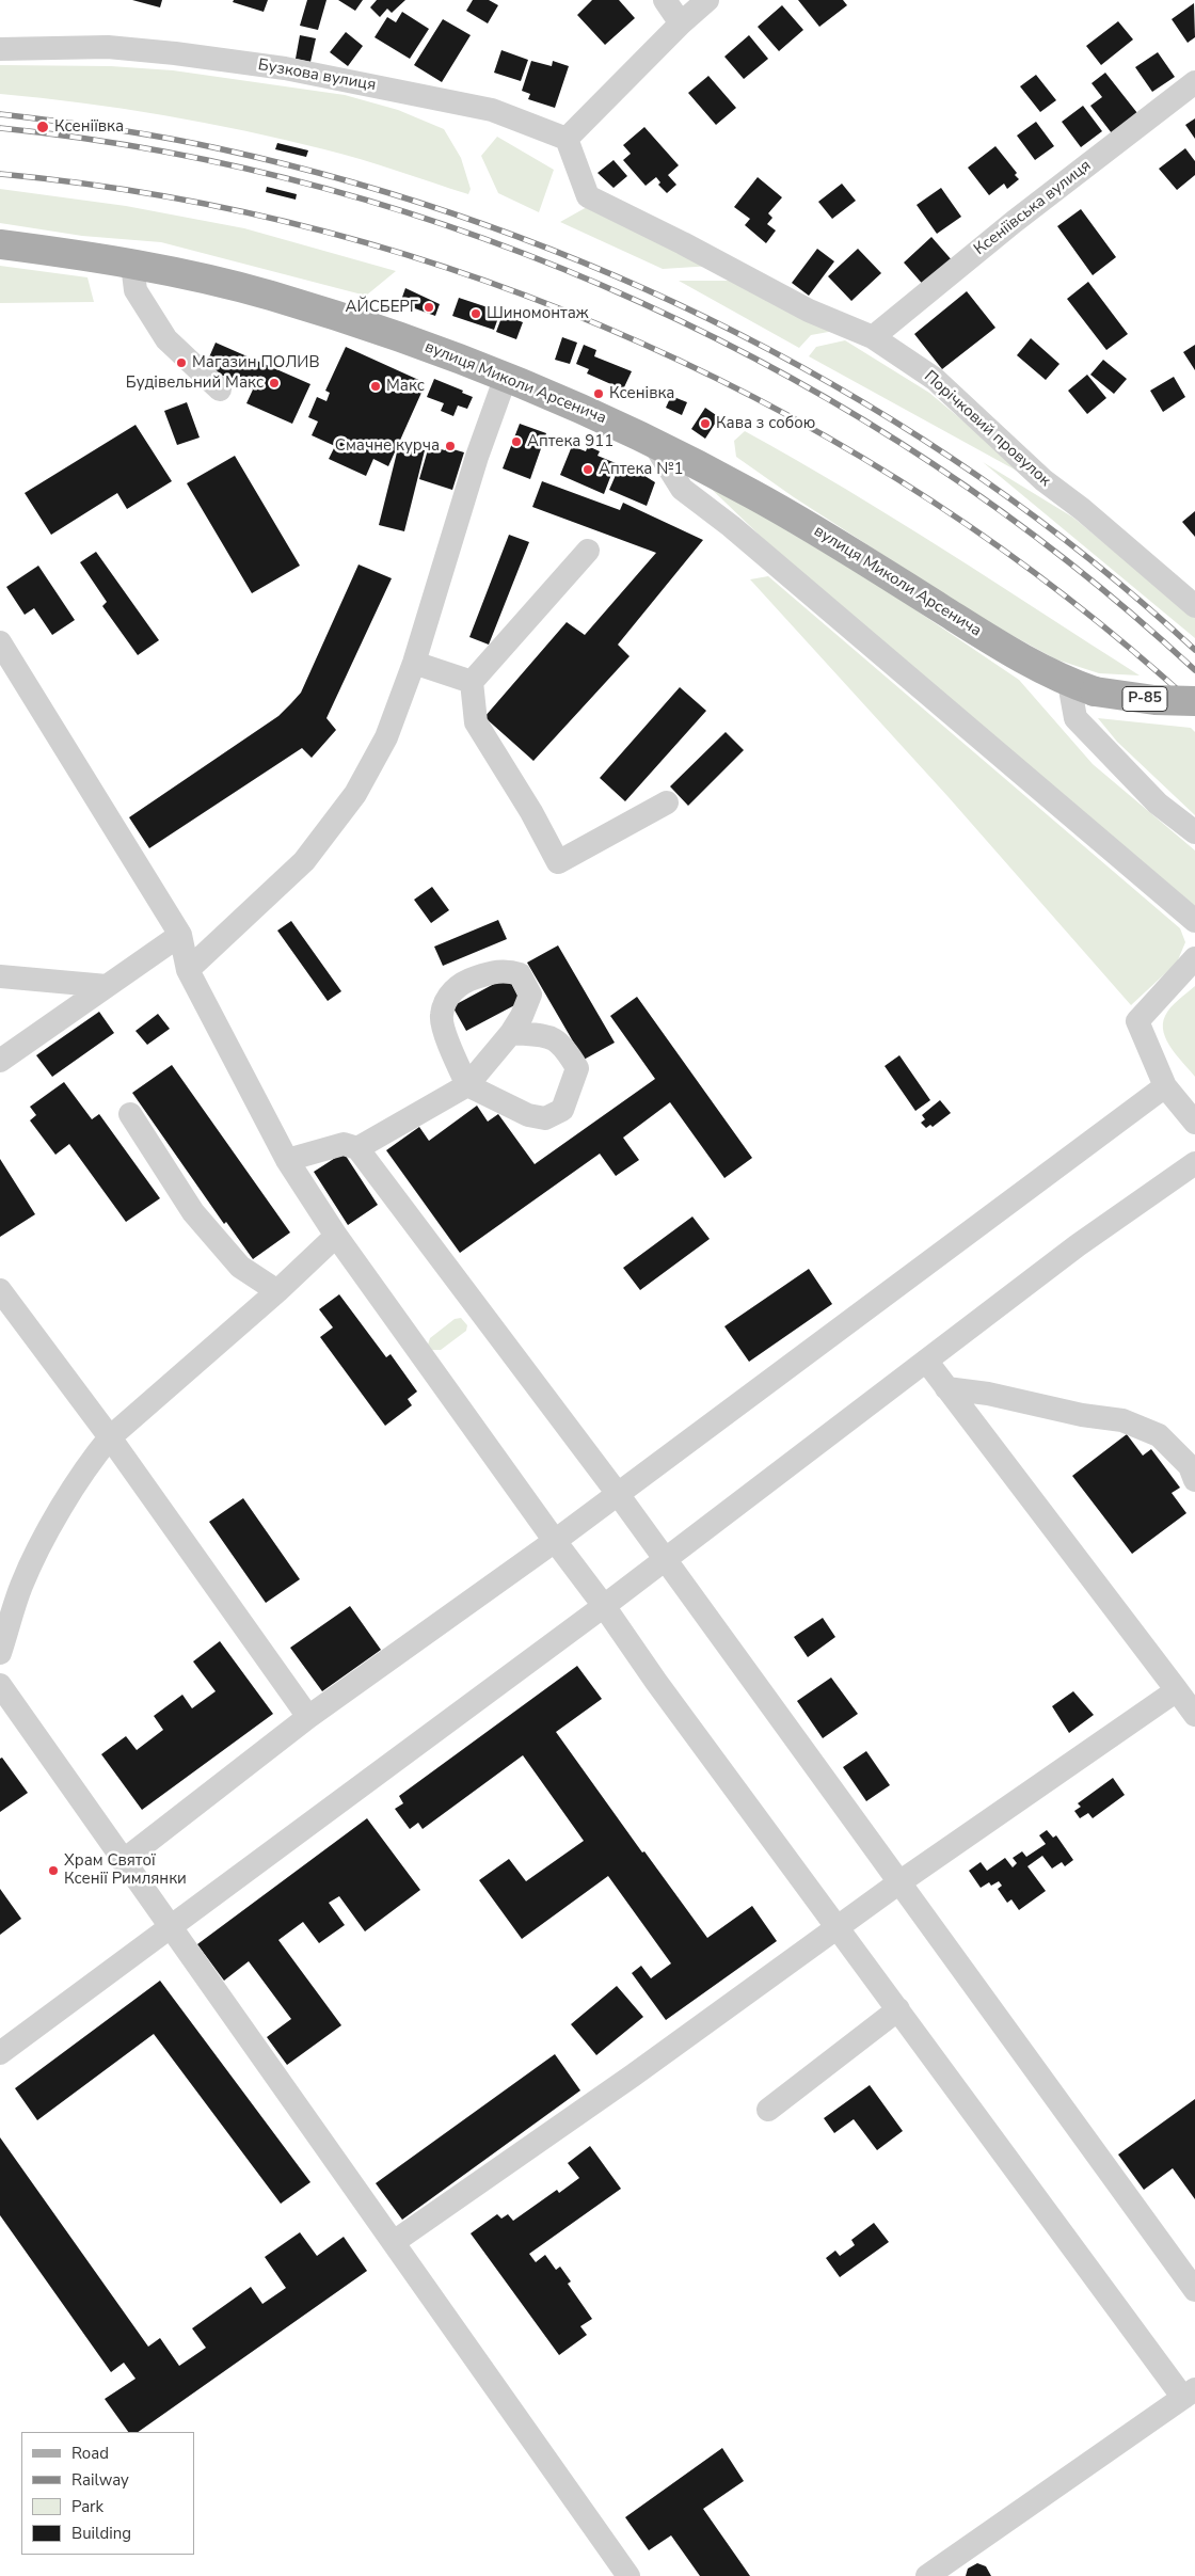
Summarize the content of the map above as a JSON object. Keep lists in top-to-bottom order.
{
  "streets": {
    "main road": ["вулиця Миколи Арсенича", "Р-85"],
    "street": ["Бузкова вулиця", "Ксеніївська вулиця", "Порічковий провулок"]
  },
  "crossings": [
    ["Бузкова вулиця", "Порічковий провулок"],
    ["Ксеніївська вулиця", "Порічковий провулок"]
  ],
  "places": [
    "Ксеніївка",
    "АЙСБЕРГ",
    "Шиномонтаж",
    "Магазин ПОЛИВ",
    "Будівельний Макс",
    "Макс",
    "Ксенівка",
    "Кава з собою",
    "Аптека 911",
    "Смачне курча",
    "Аптека №1",
    "Храм Святої Ксенії Римлянки"
  ],
  "legend": [
    "Road",
    "Railway",
    "Park",
    "Building"
  ]
}
